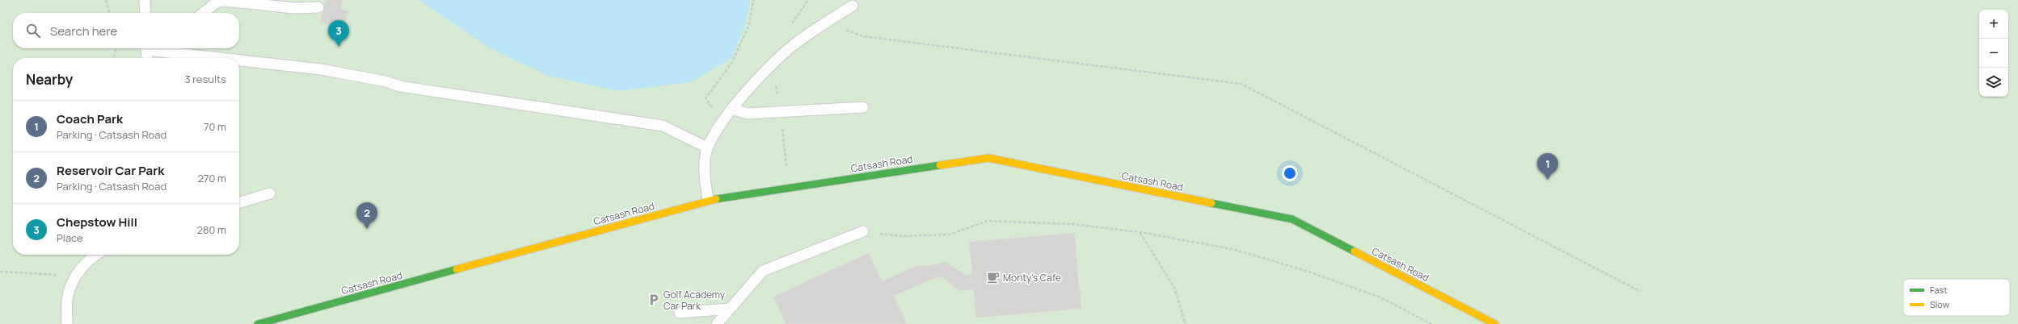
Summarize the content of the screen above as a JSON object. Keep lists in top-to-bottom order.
{
  "streets": {
    "street": ["Catsash Road"]
  },
  "places": {
    "cafe": ["Monty's Cafe"],
    "parking": ["Golf Academy Car Park"]
  },
  "legend": ["Fast", "Slow"],
  "page": {
    "map_buttons": ["+", "−"],
    "search": "Search here",
    "pins": ["3", "1", "2"],
    "heading": ["Nearby", "3 results"],
    "list": [
      {
        "mark": "1",
        "name": "Coach Park",
        "note": "Parking · Catsash Road",
        "value": "70 m"
      },
      {
        "mark": "2",
        "name": "Reservoir Car Park",
        "note": "Parking · Catsash Road",
        "value": "270 m"
      },
      {
        "mark": "3",
        "name": "Chepstow Hill",
        "note": "Place",
        "value": "280 m"
      }
    ]
  }
}
